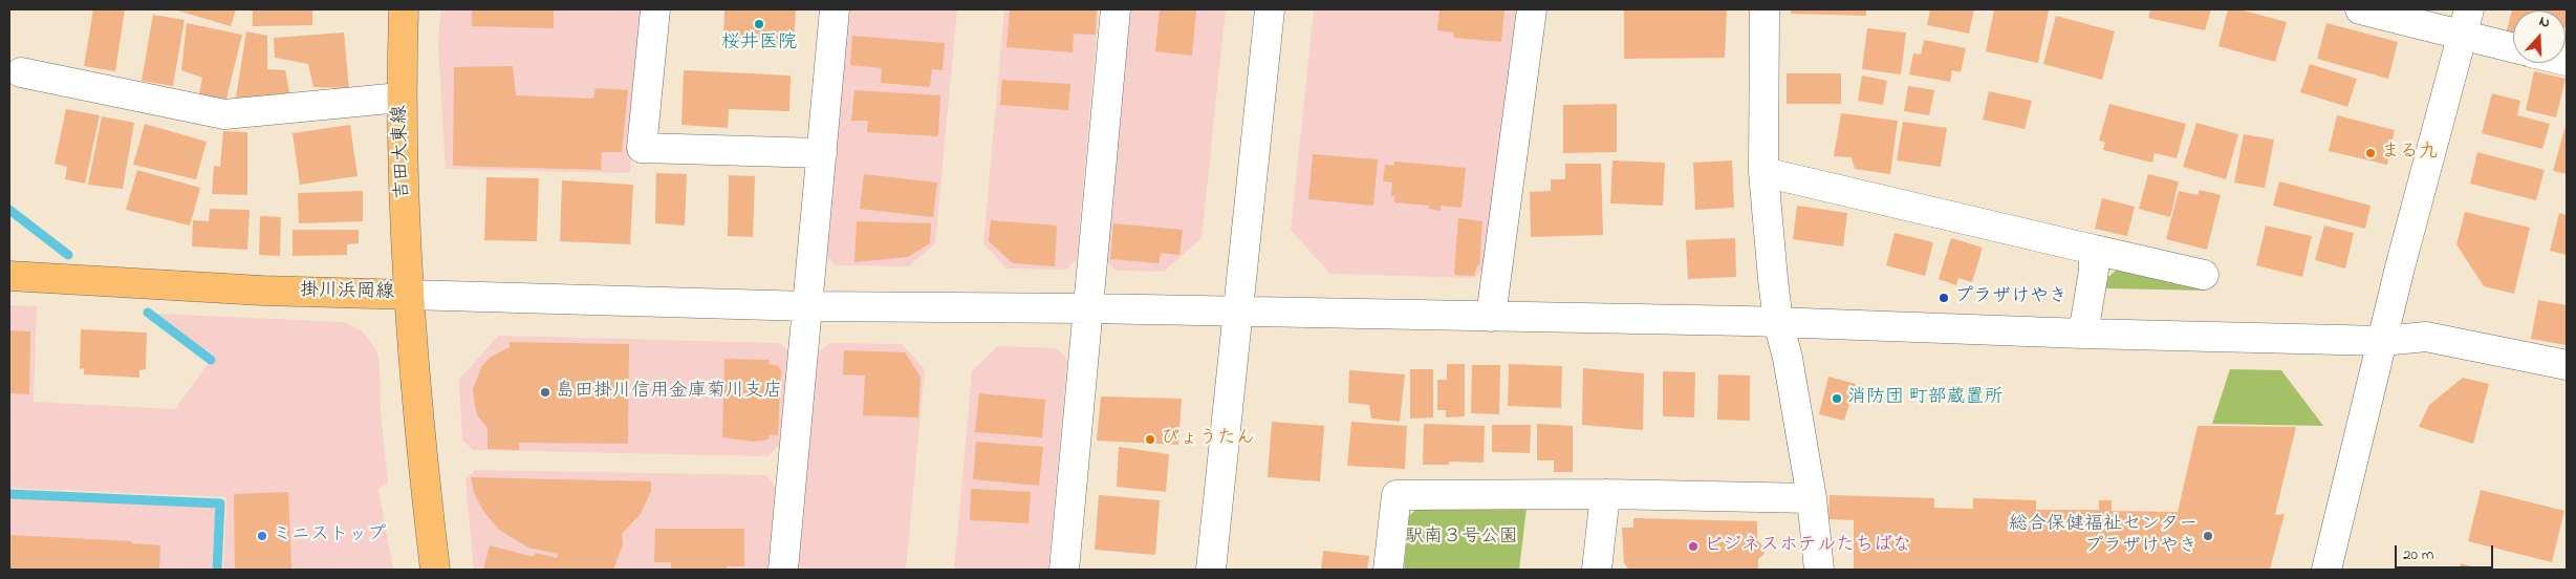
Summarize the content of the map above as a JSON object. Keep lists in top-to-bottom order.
{
  "streets": {
    "main road": ["吉田大東線", "掛川浜岡線"]
  },
  "crossings": [
    ["吉田大東線", "掛川浜岡線"]
  ],
  "parks": ["駅南３号公園"],
  "places": [
    "桜井医院",
    "まる九",
    "プラザけやき",
    "島田掛川信用金庫菊川支店",
    "消防団 町部蔵置所",
    "ぴょうたん",
    "ミニストップ",
    "総合保健福祉センター プラザけやき",
    "ビジネスホテルたちばな"
  ],
  "scale_bar": "20 m",
  "north": "top"
}
